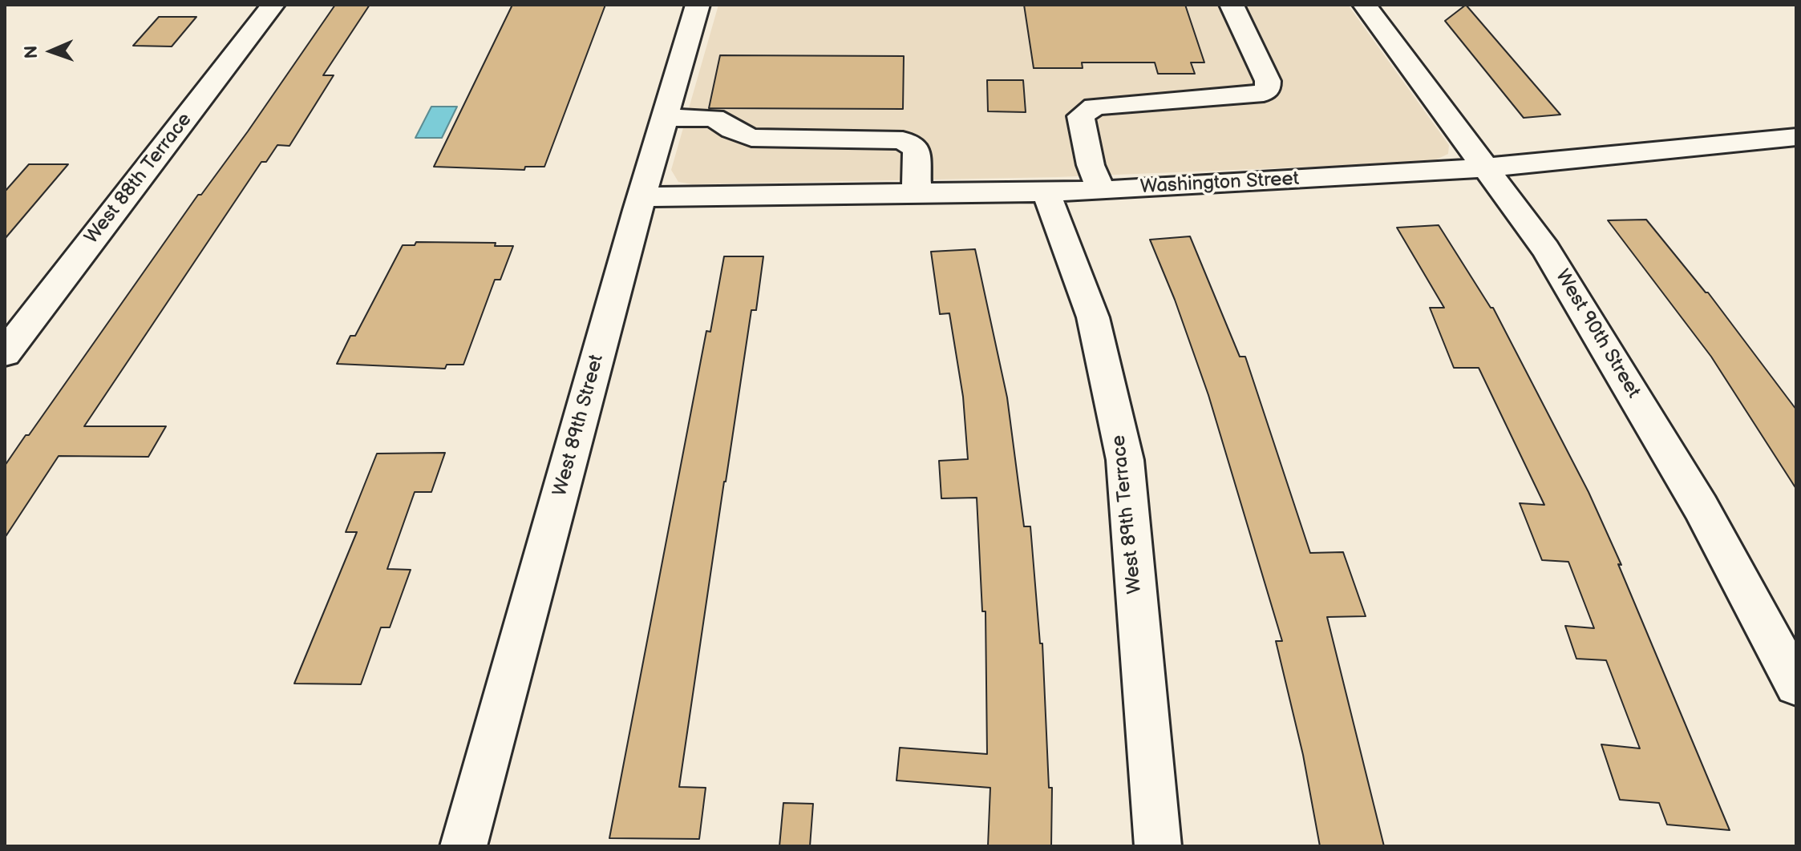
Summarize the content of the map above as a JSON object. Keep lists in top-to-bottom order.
{
  "streets": {
    "street": [
      "West 88th Terrace",
      "Washington Street",
      "West 90th Street",
      "West 89th Street",
      "West 89th Terrace"
    ]
  },
  "crossings": [
    ["Washington Street", "West 90th Street"],
    ["Washington Street", "West 89th Street"],
    ["Washington Street", "West 89th Terrace"]
  ],
  "north": "left"
}
